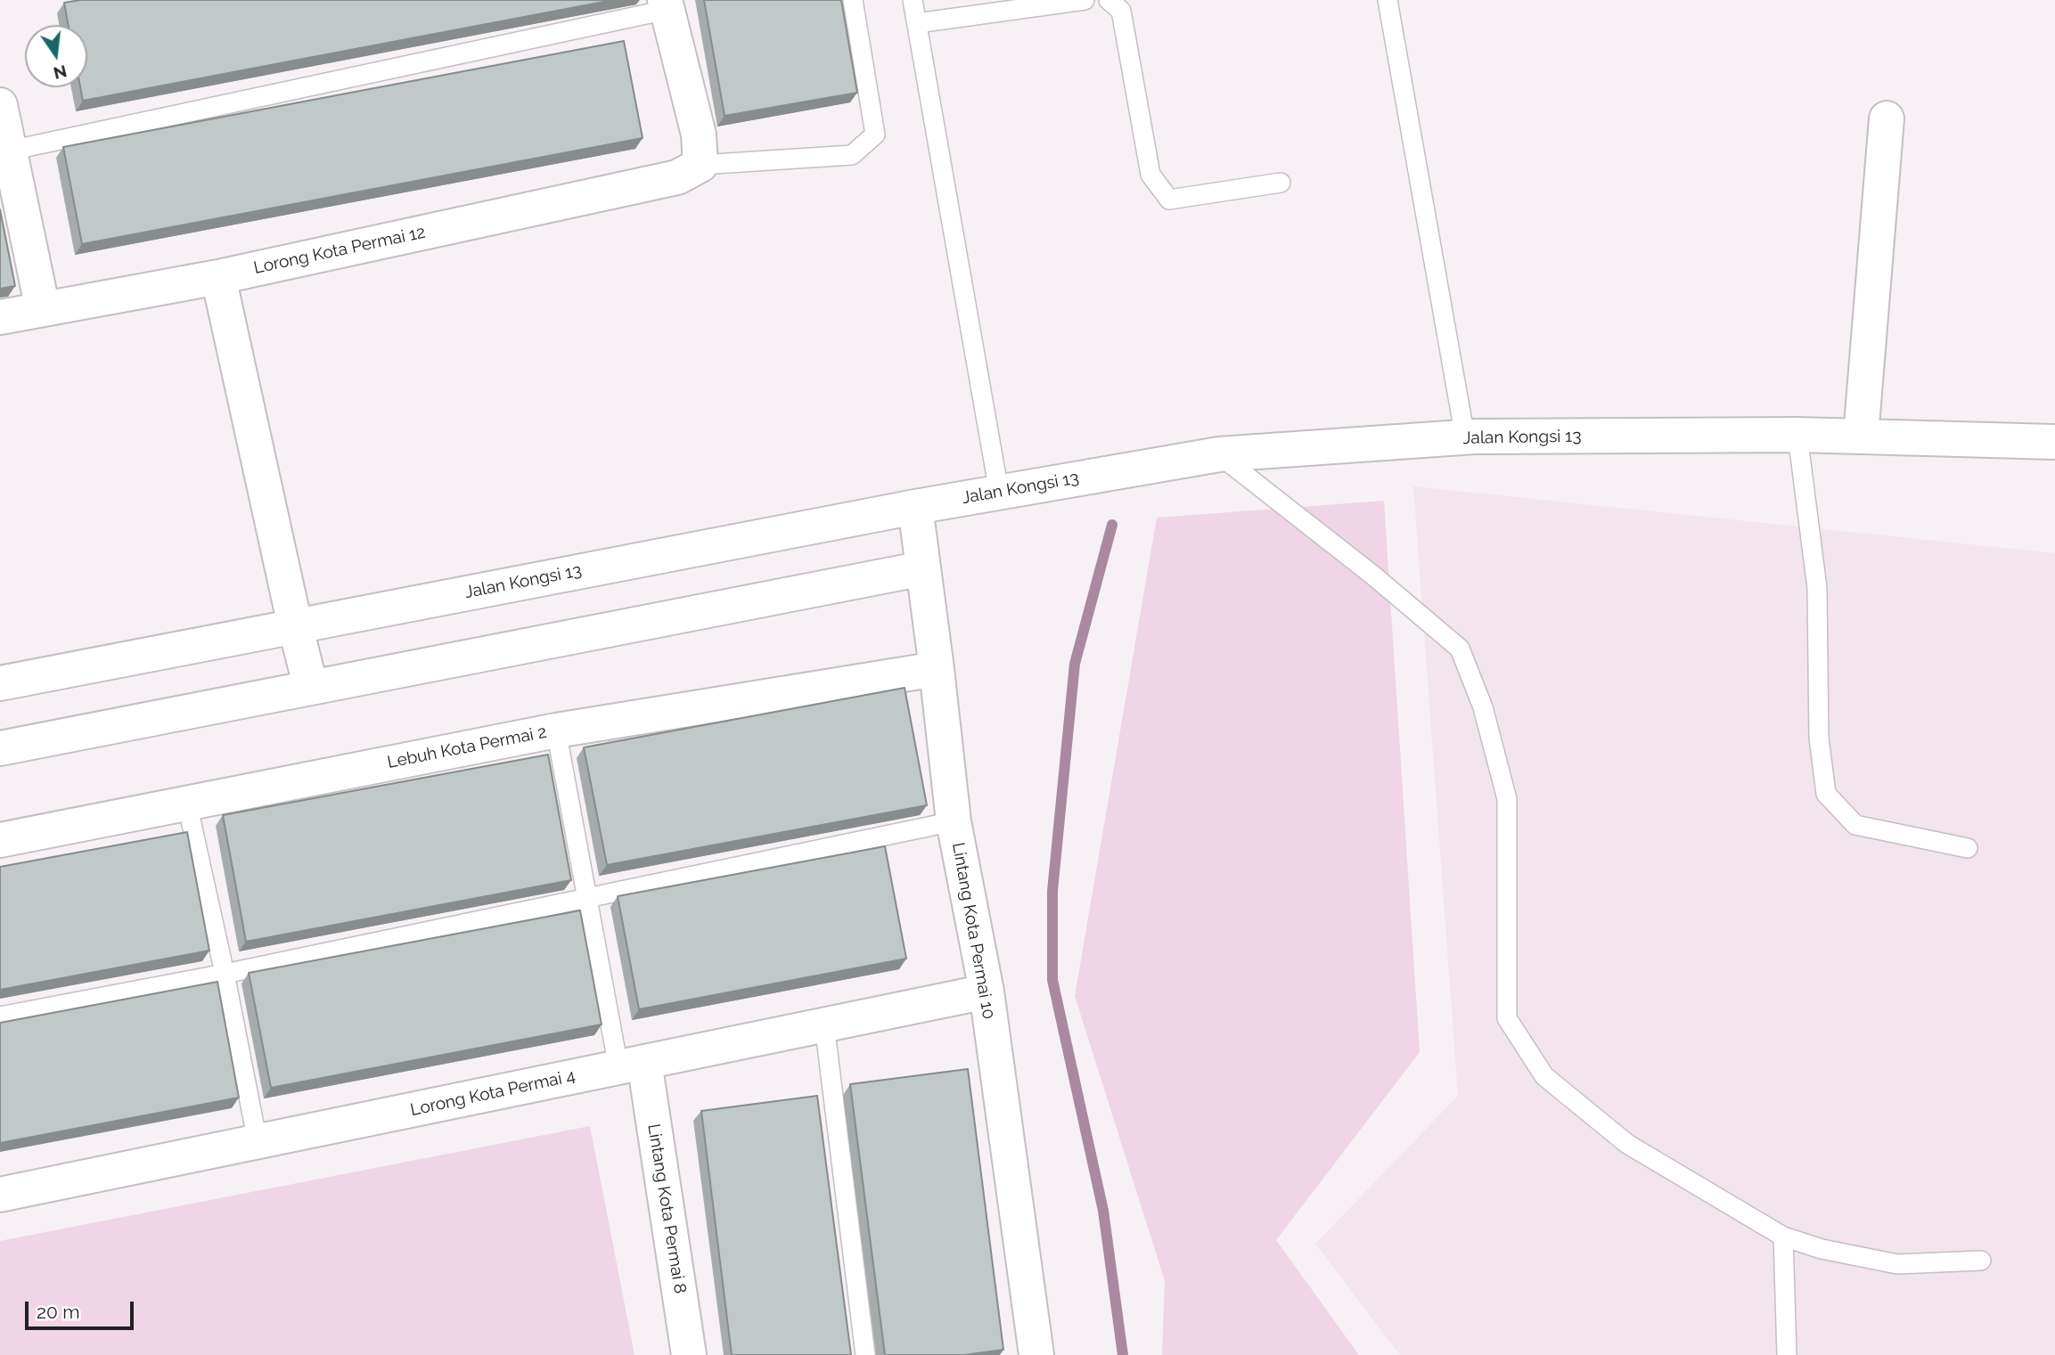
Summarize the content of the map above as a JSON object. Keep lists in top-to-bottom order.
{
  "streets": {
    "street": [
      "Lorong Kota Permai 12",
      "Jalan Kongsi 13",
      "Lebuh Kota Permai 2",
      "Lintang Kota Permai 10",
      "Lorong Kota Permai 4",
      "Lintang Kota Permai 8"
    ]
  },
  "crossings": [
    ["Jalan Kongsi 13", "Lintang Kota Permai 10"],
    ["Lebuh Kota Permai 2", "Lintang Kota Permai 10"],
    ["Lintang Kota Permai 10", "Lorong Kota Permai 4"],
    ["Lorong Kota Permai 4", "Lintang Kota Permai 8"]
  ],
  "scale_bar": "20 m",
  "north": "bottom"
}
